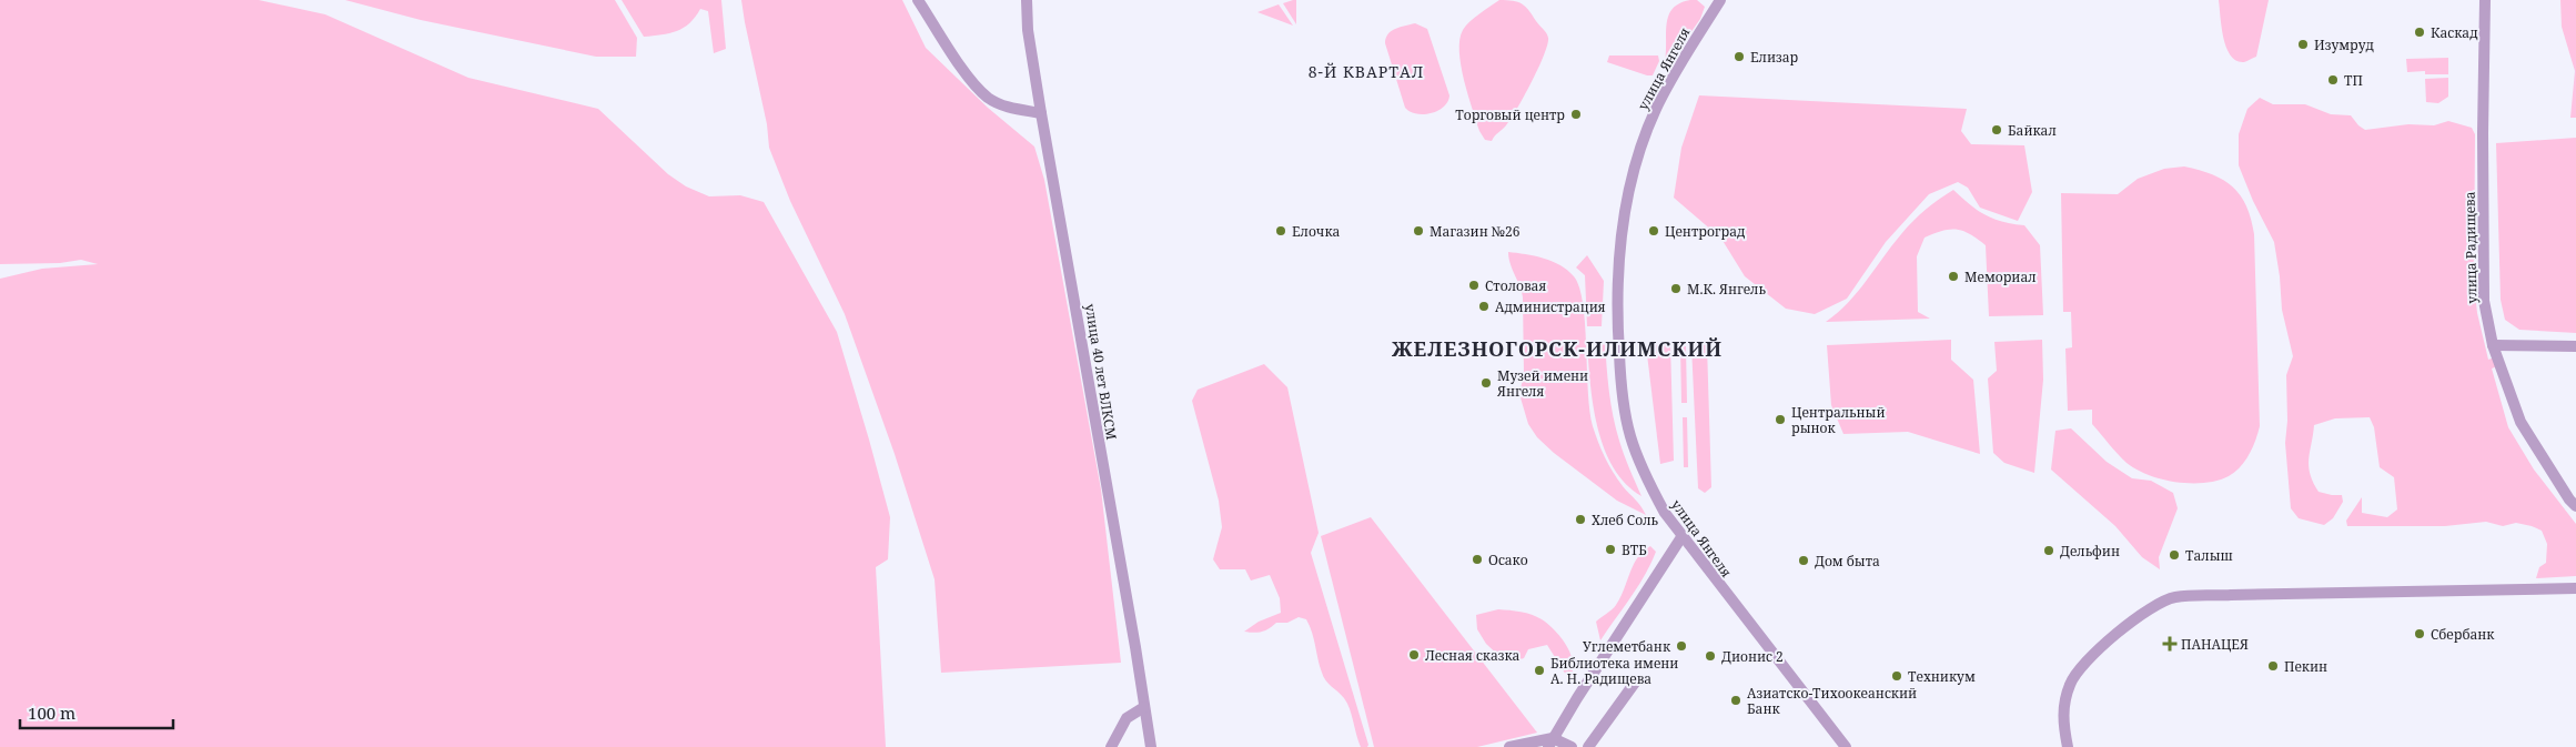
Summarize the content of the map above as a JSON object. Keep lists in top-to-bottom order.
{
  "streets": {
    "street": ["улица Янгеля", "улица Радищева", "улица 40 лет ВЛКСМ"]
  },
  "districts": ["8-Й КВАРТАЛ", "ЖЕЛЕЗНОГОРСК-ИЛИМСКИЙ"],
  "places": {
    "other": [
      "Каскад",
      "Изумруд",
      "Елизар",
      "ТП",
      "Торговый центр",
      "Байкал",
      "Елочка",
      "Магазин №26",
      "Центроград",
      "Мемориал",
      "Столовая",
      "М.К. Янгель",
      "Администрация",
      "Музей имени Янгеля",
      "Центральный рынок",
      "Хлеб Соль",
      "ВТБ",
      "Дельфин",
      "Талыш",
      "Осако",
      "Дом быта",
      "Сбербанк",
      "Углеметбанк",
      "Лесная сказка",
      "Дионис 2",
      "Пекин",
      "Библиотека имени А. Н. Радищева",
      "Техникум",
      "Азиатско-Тихоокеанский Банк"
    ],
    "health": ["ПАНАЦЕЯ"]
  },
  "scale_bar": "100 m"
}
